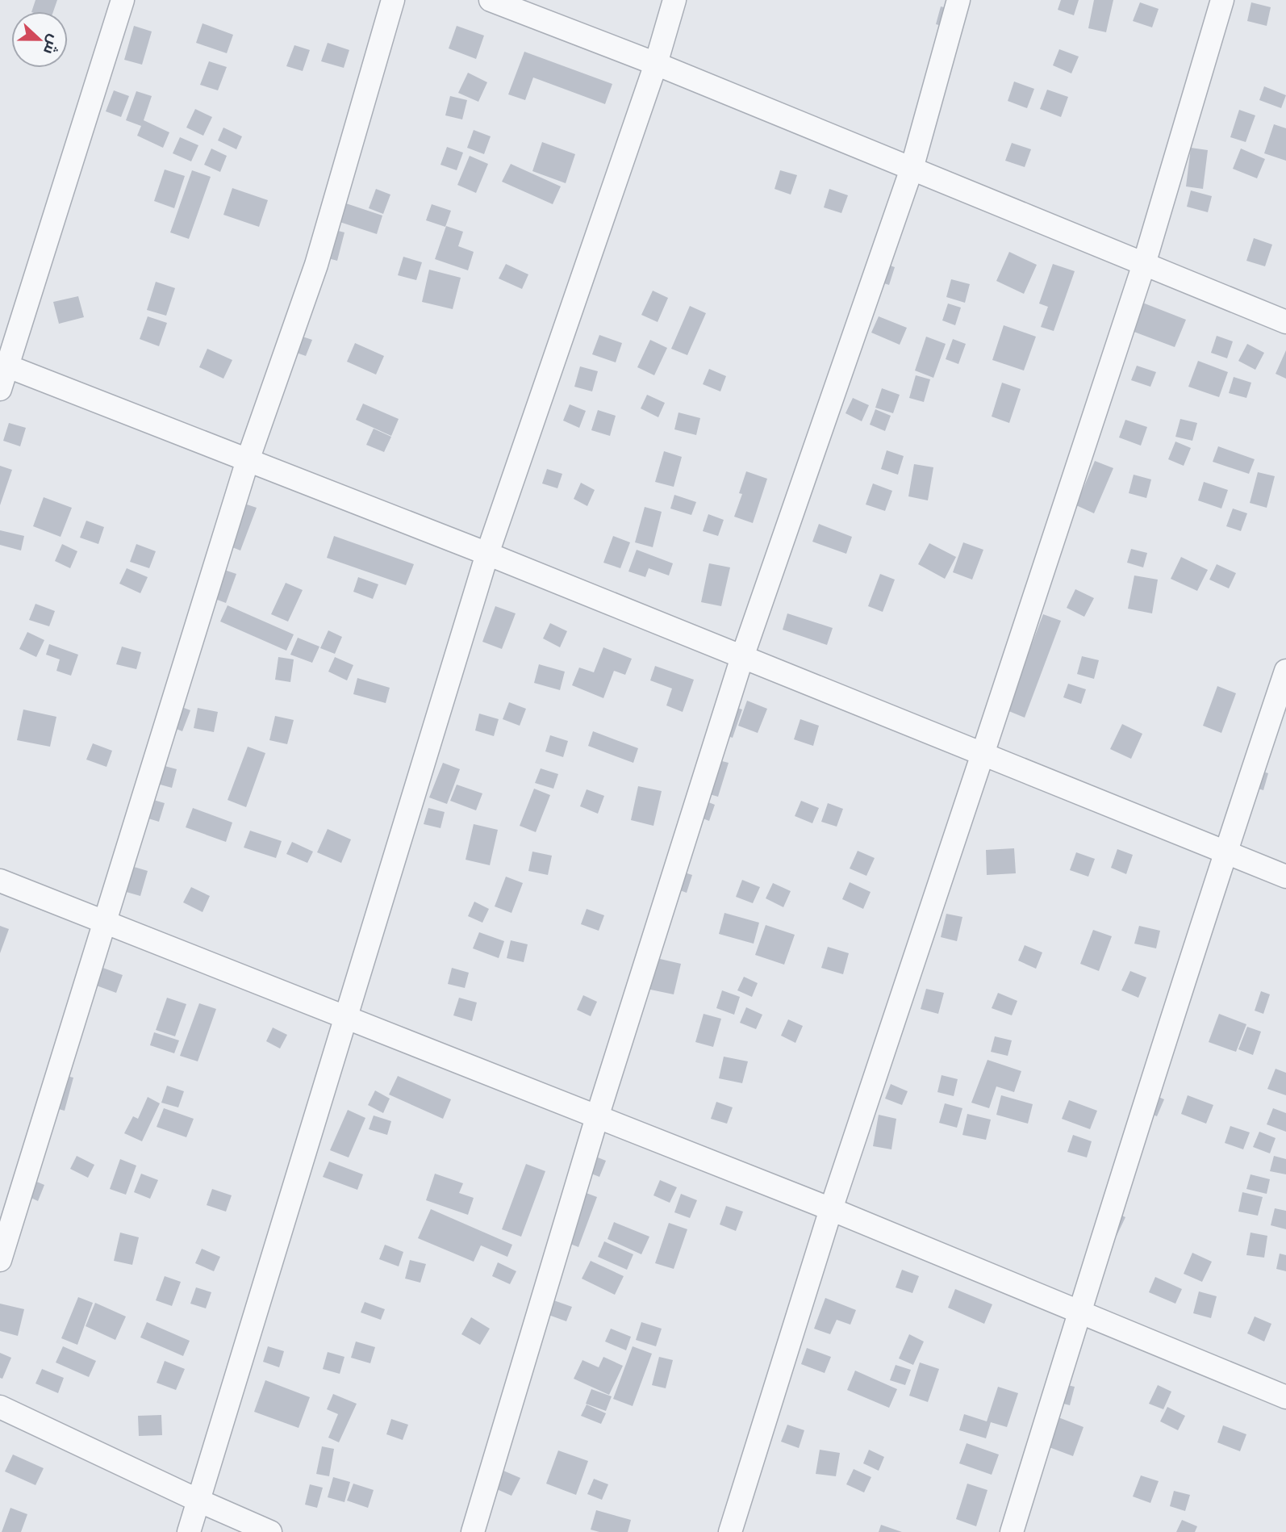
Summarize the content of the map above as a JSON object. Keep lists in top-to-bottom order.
{
  "north": "right"
}
